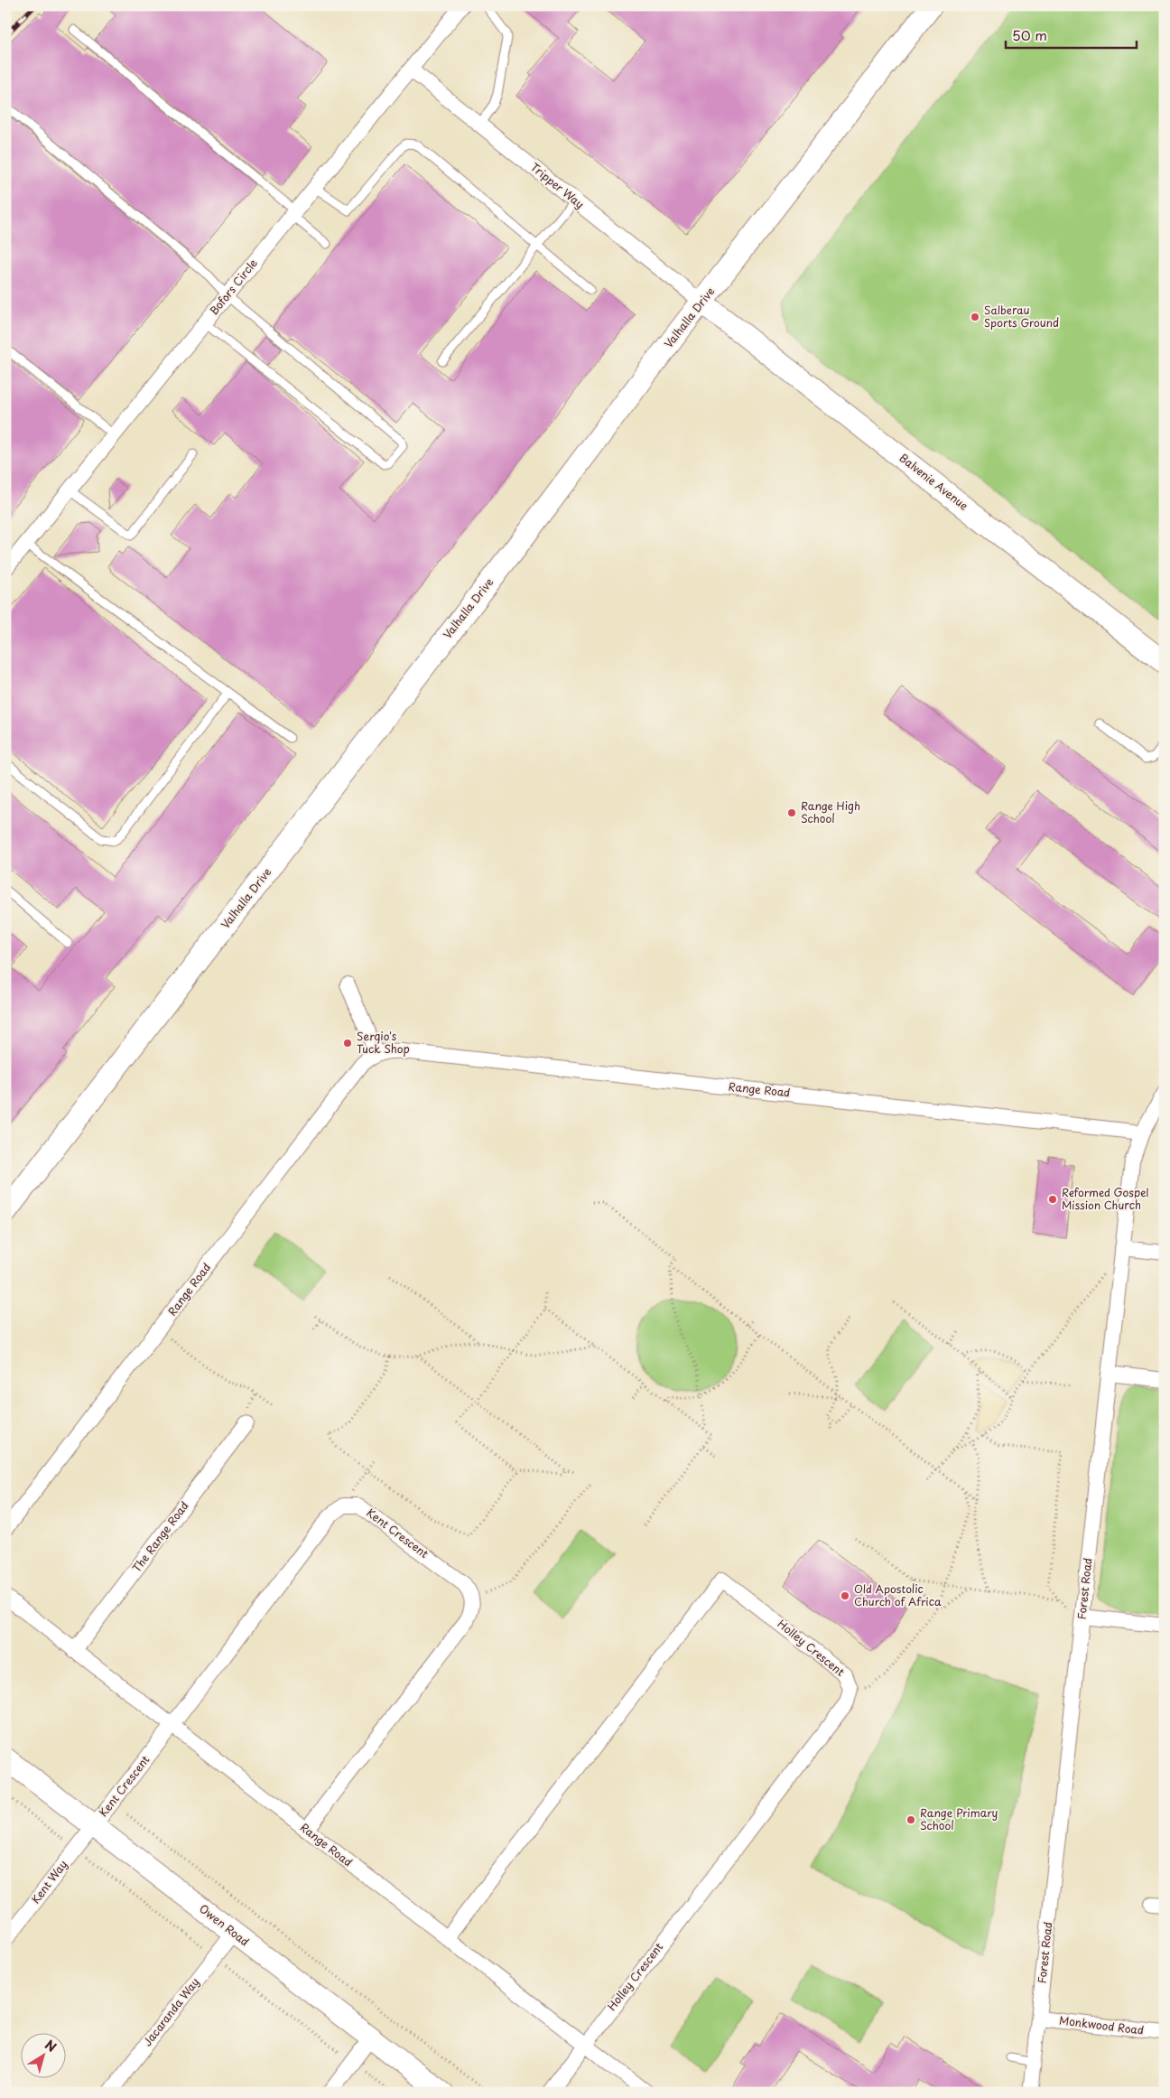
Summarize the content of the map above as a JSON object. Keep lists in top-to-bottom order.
{
  "streets": {
    "main road": ["Valhalla Drive", "Balvenie Avenue", "Owen Road"],
    "street": [
      "Tripper Way",
      "Bofors Circle",
      "Range Road",
      "Kent Crescent",
      "The Range Road",
      "Forest Road",
      "Holley Crescent",
      "Kent Way",
      "Jacaranda Way",
      "Monkwood Road"
    ]
  },
  "crossings": [
    ["Tripper Way", "Bofors Circle"],
    ["Tripper Way", "Valhalla Drive"],
    ["Tripper Way", "Balvenie Avenue"],
    ["Valhalla Drive", "Balvenie Avenue"],
    ["Range Road", "Kent Crescent"],
    ["Range Road", "The Range Road"],
    ["Range Road", "Forest Road"],
    ["Range Road", "Holley Crescent"],
    ["Kent Crescent", "Kent Way"],
    ["Kent Crescent", "Owen Road"],
    ["Forest Road", "Monkwood Road"],
    ["Kent Way", "Owen Road"],
    ["Owen Road", "Jacaranda Way"]
  ],
  "places": [
    "Salberau Sports Ground",
    "Range High School",
    "Sergio's Tuck Shop",
    "Reformed Gospel Mission Church",
    "Old Apostolic Church of Africa",
    "Range Primary School"
  ],
  "scale_bar": "50 m",
  "north": "top right"
}
